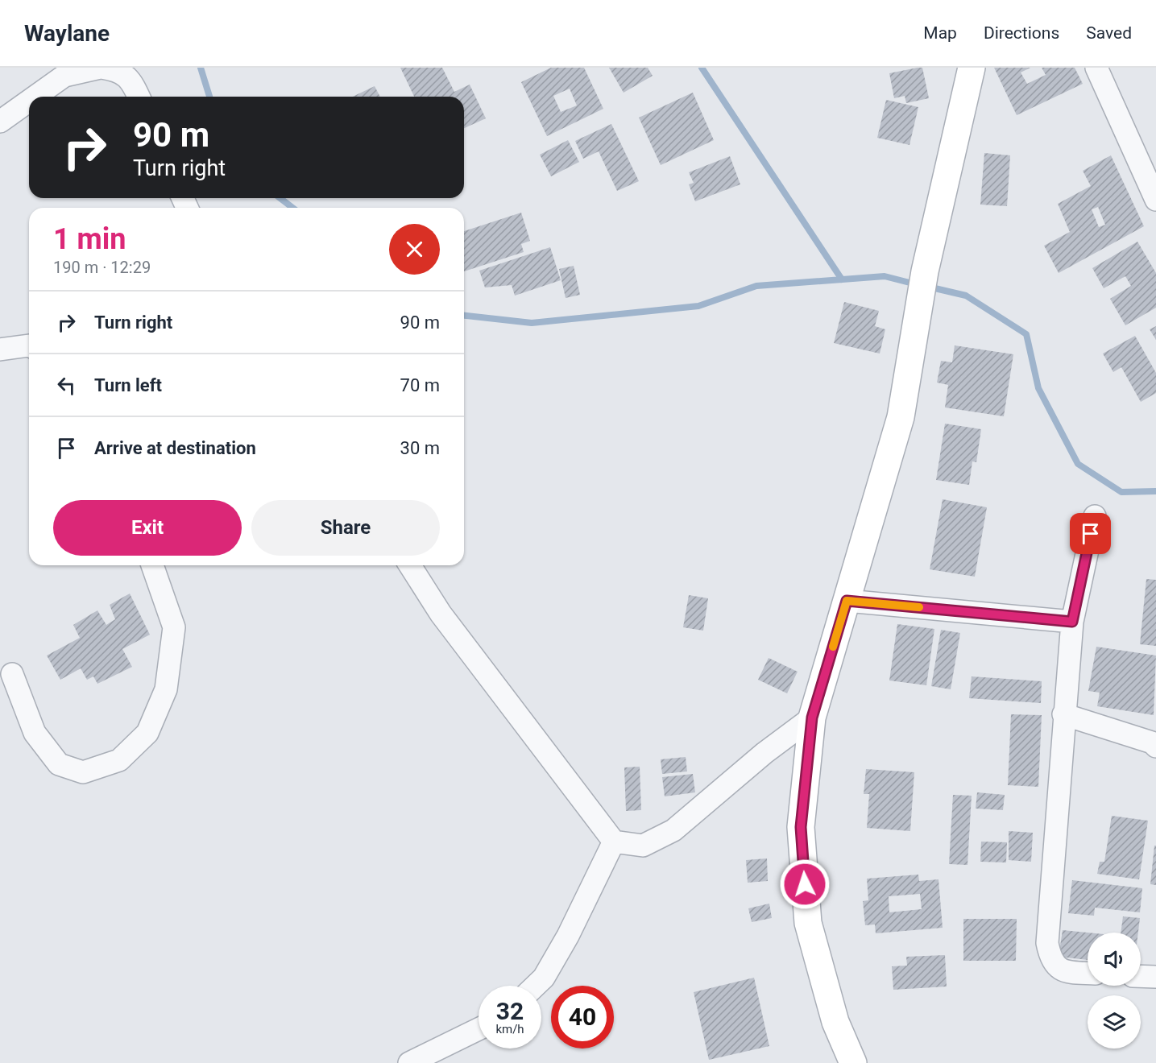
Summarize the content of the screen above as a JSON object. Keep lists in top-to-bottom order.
{
  "page": {
    "header": "Waylane",
    "nav": ["Map", "Directions", "Saved"],
    "turn": ["90 m", "Turn right"],
    "heading": ["1 min", "190 m · 12:29"],
    "list": [
      {
        "name": "Turn right",
        "value": "90 m"
      },
      {
        "name": "Turn left",
        "value": "70 m"
      },
      {
        "name": "Arrive at destination",
        "value": "30 m"
      }
    ],
    "buttons": ["Exit", "Share"],
    "speed": "32 km/h",
    "limit": "40"
  }
}
